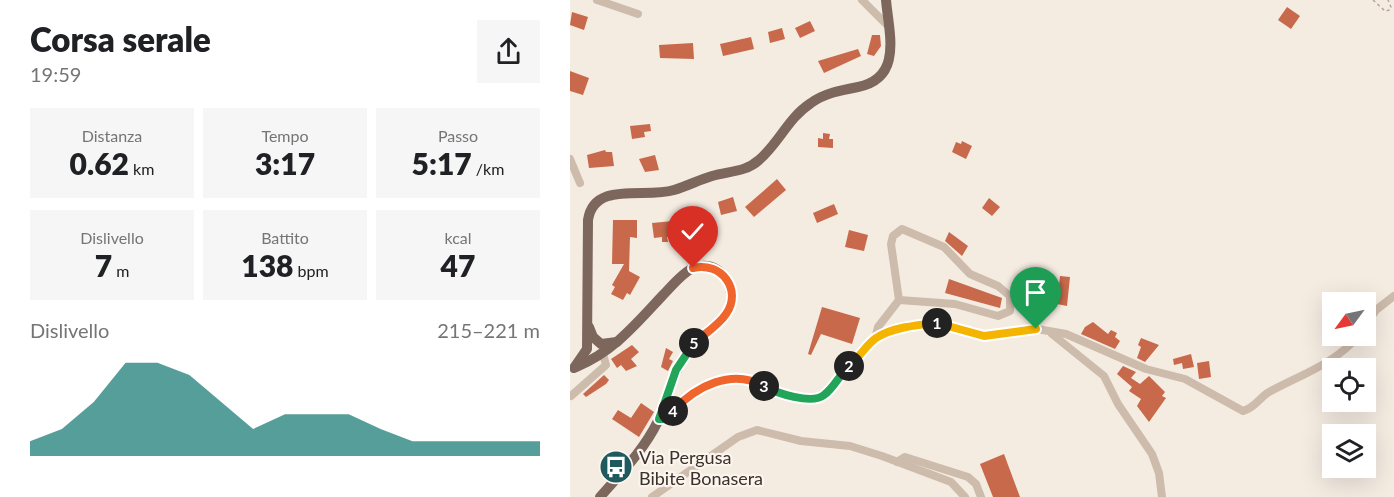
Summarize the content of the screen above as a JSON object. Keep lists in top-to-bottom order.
{
  "places": {
    "bus stop": ["Via Pergusa Bibite Bonasera"]
  },
  "north": "bottom left",
  "page": {
    "heading": ["Corsa serale", "19:59"],
    "stats": [
      ["Distanza", "0.62 km"],
      ["Tempo", "3:17"],
      ["Passo", "5:17 /km"],
      ["Dislivello", "7 m"],
      ["Battito", "138 bpm"],
      ["kcal", "47"]
    ],
    "chart": ["Dislivello", "215–221 m"],
    "pins": [
      "1",
      "5",
      "2",
      "3",
      "4"
    ]
  }
}
